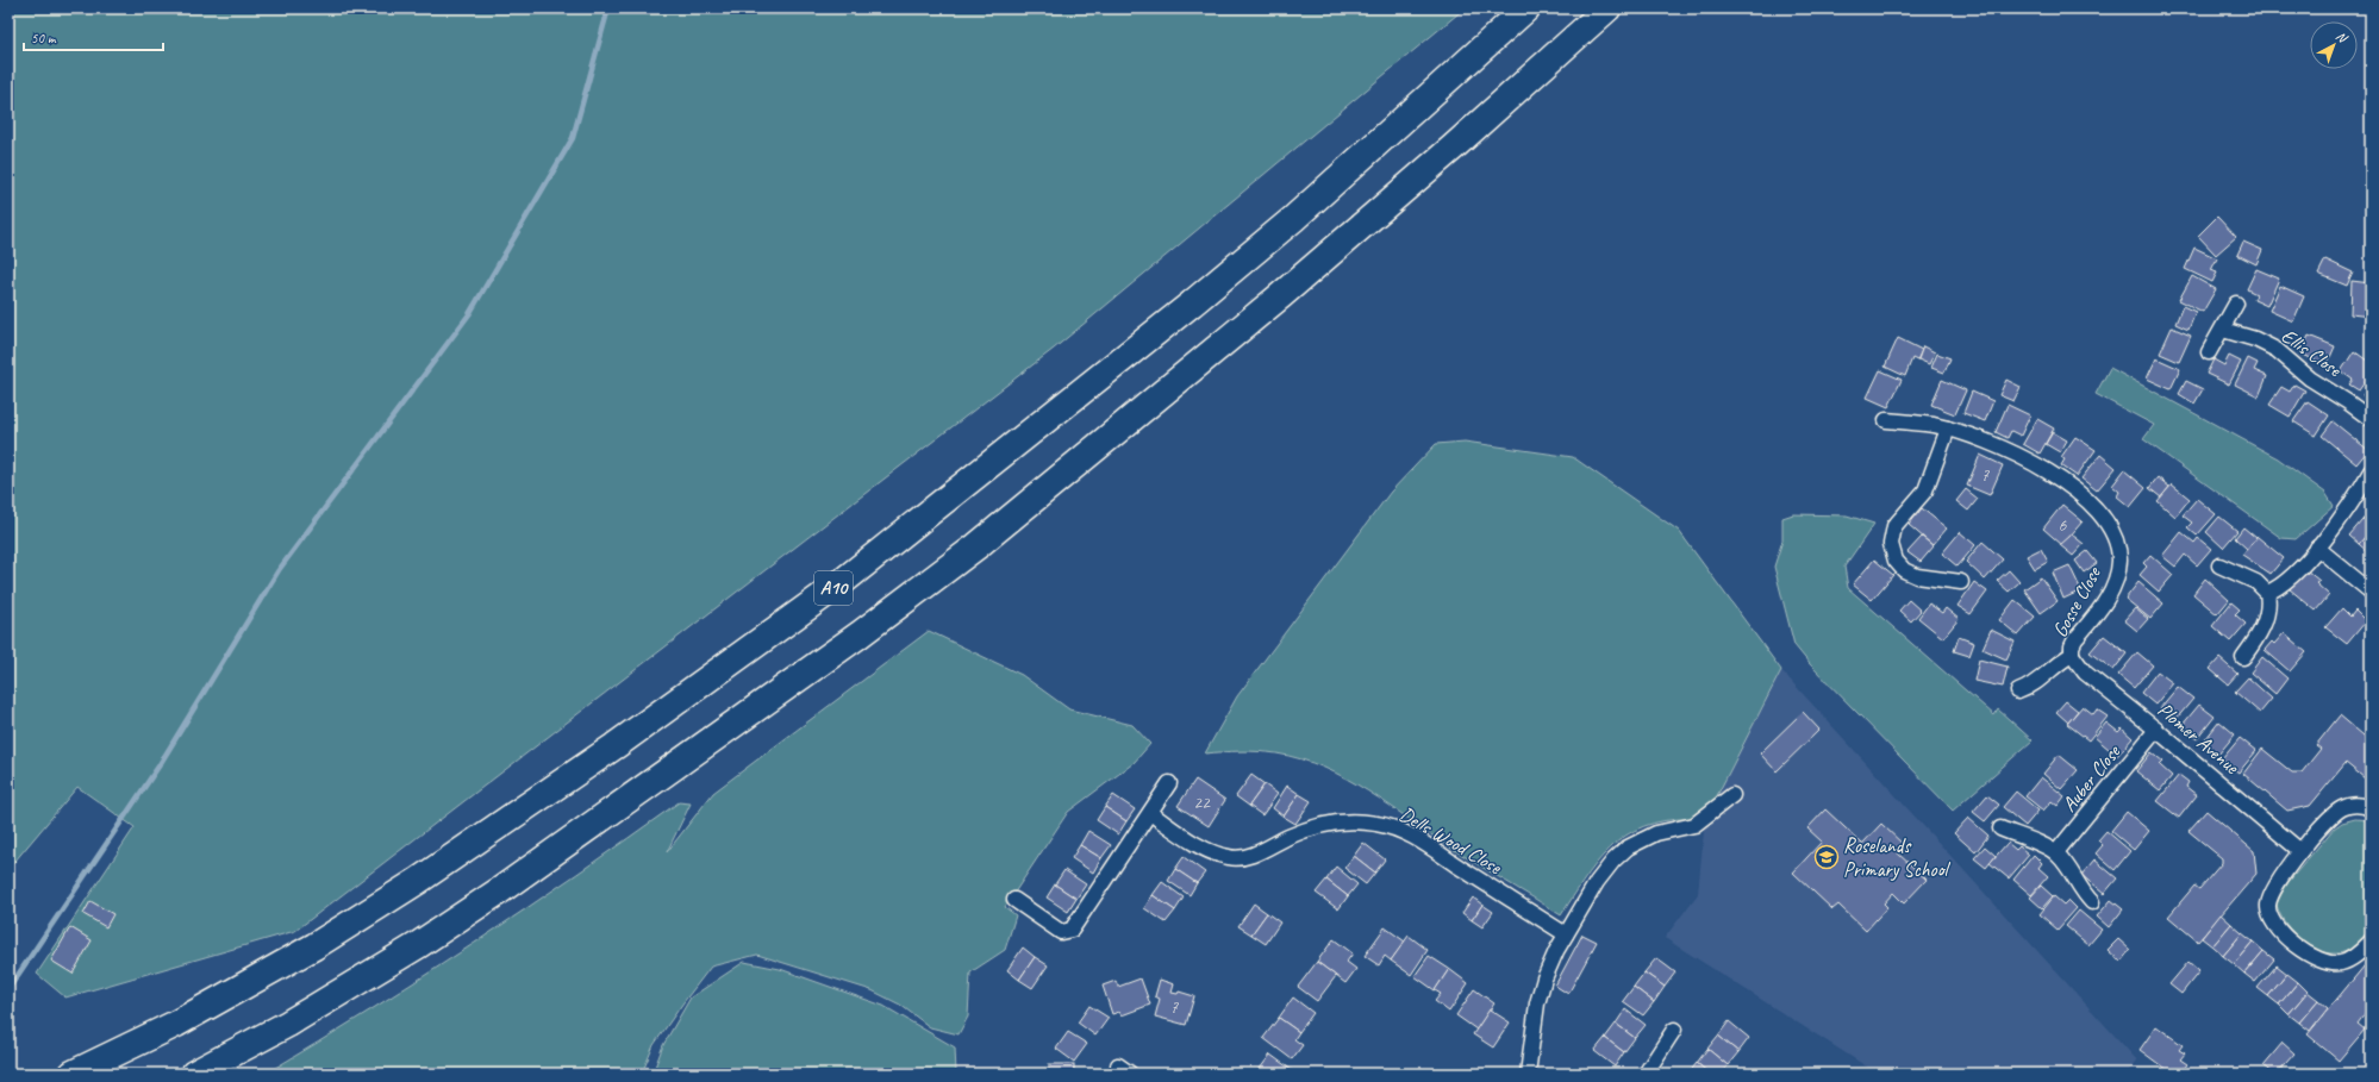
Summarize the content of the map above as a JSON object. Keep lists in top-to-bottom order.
{
  "streets": {
    "highway": ["A10"],
    "street": [
      "Ellis Close",
      "Gosse Close",
      "Plomer Avenue",
      "Auber Close",
      "Dells Wood Close"
    ]
  },
  "crossings": [
    ["Gosse Close", "Plomer Avenue"],
    ["Plomer Avenue", "Auber Close"]
  ],
  "places": {
    "school or university": ["Roselands Primary School"]
  },
  "house_numbers": [
    "7",
    "6",
    "22",
    "7"
  ],
  "scale_bar": "50 m",
  "north": "top right"
}
